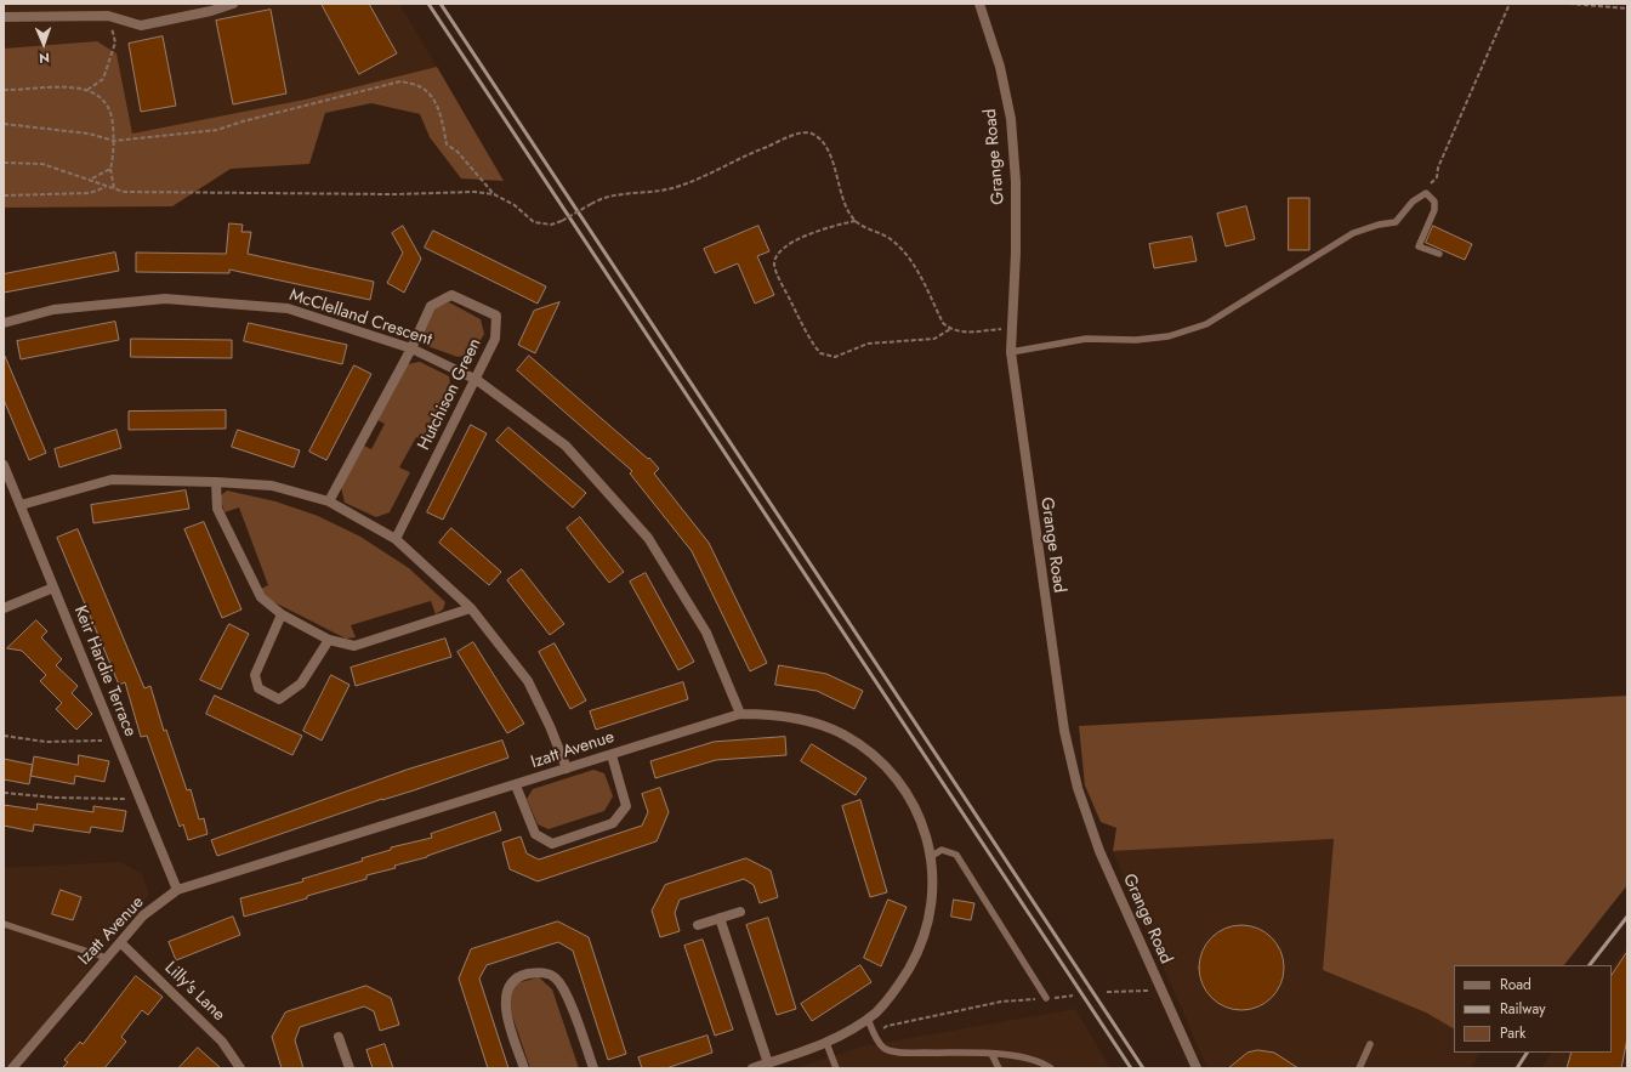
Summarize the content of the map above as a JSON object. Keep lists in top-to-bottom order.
{
  "streets": {
    "street": [
      "Grange Road",
      "McClelland Crescent",
      "Hutchison Green",
      "Keir Hardie Terrace",
      "Izatt Avenue",
      "Lilly's Lane"
    ]
  },
  "crossings": [
    ["McClelland Crescent", "Hutchison Green"],
    ["McClelland Crescent", "Izatt Avenue"],
    ["Keir Hardie Terrace", "Izatt Avenue"],
    ["Izatt Avenue", "Lilly's Lane"]
  ],
  "legend": ["Road", "Railway", "Park"],
  "north": "bottom"
}
